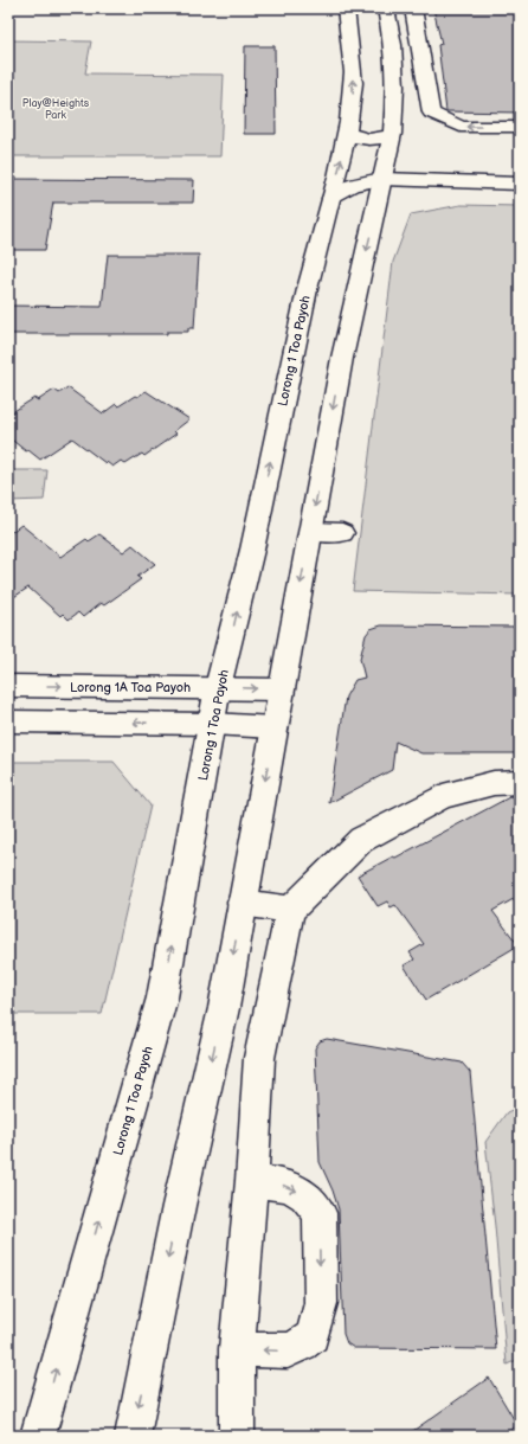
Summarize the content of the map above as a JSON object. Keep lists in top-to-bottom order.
{
  "streets": {
    "main road": ["Lorong 1 Toa Payoh", "Lorong 1A Toa Payoh"]
  },
  "crossings": [
    ["Lorong 1 Toa Payoh", "Lorong 1A Toa Payoh"]
  ],
  "parks": ["Play@Heights Park"]
}
